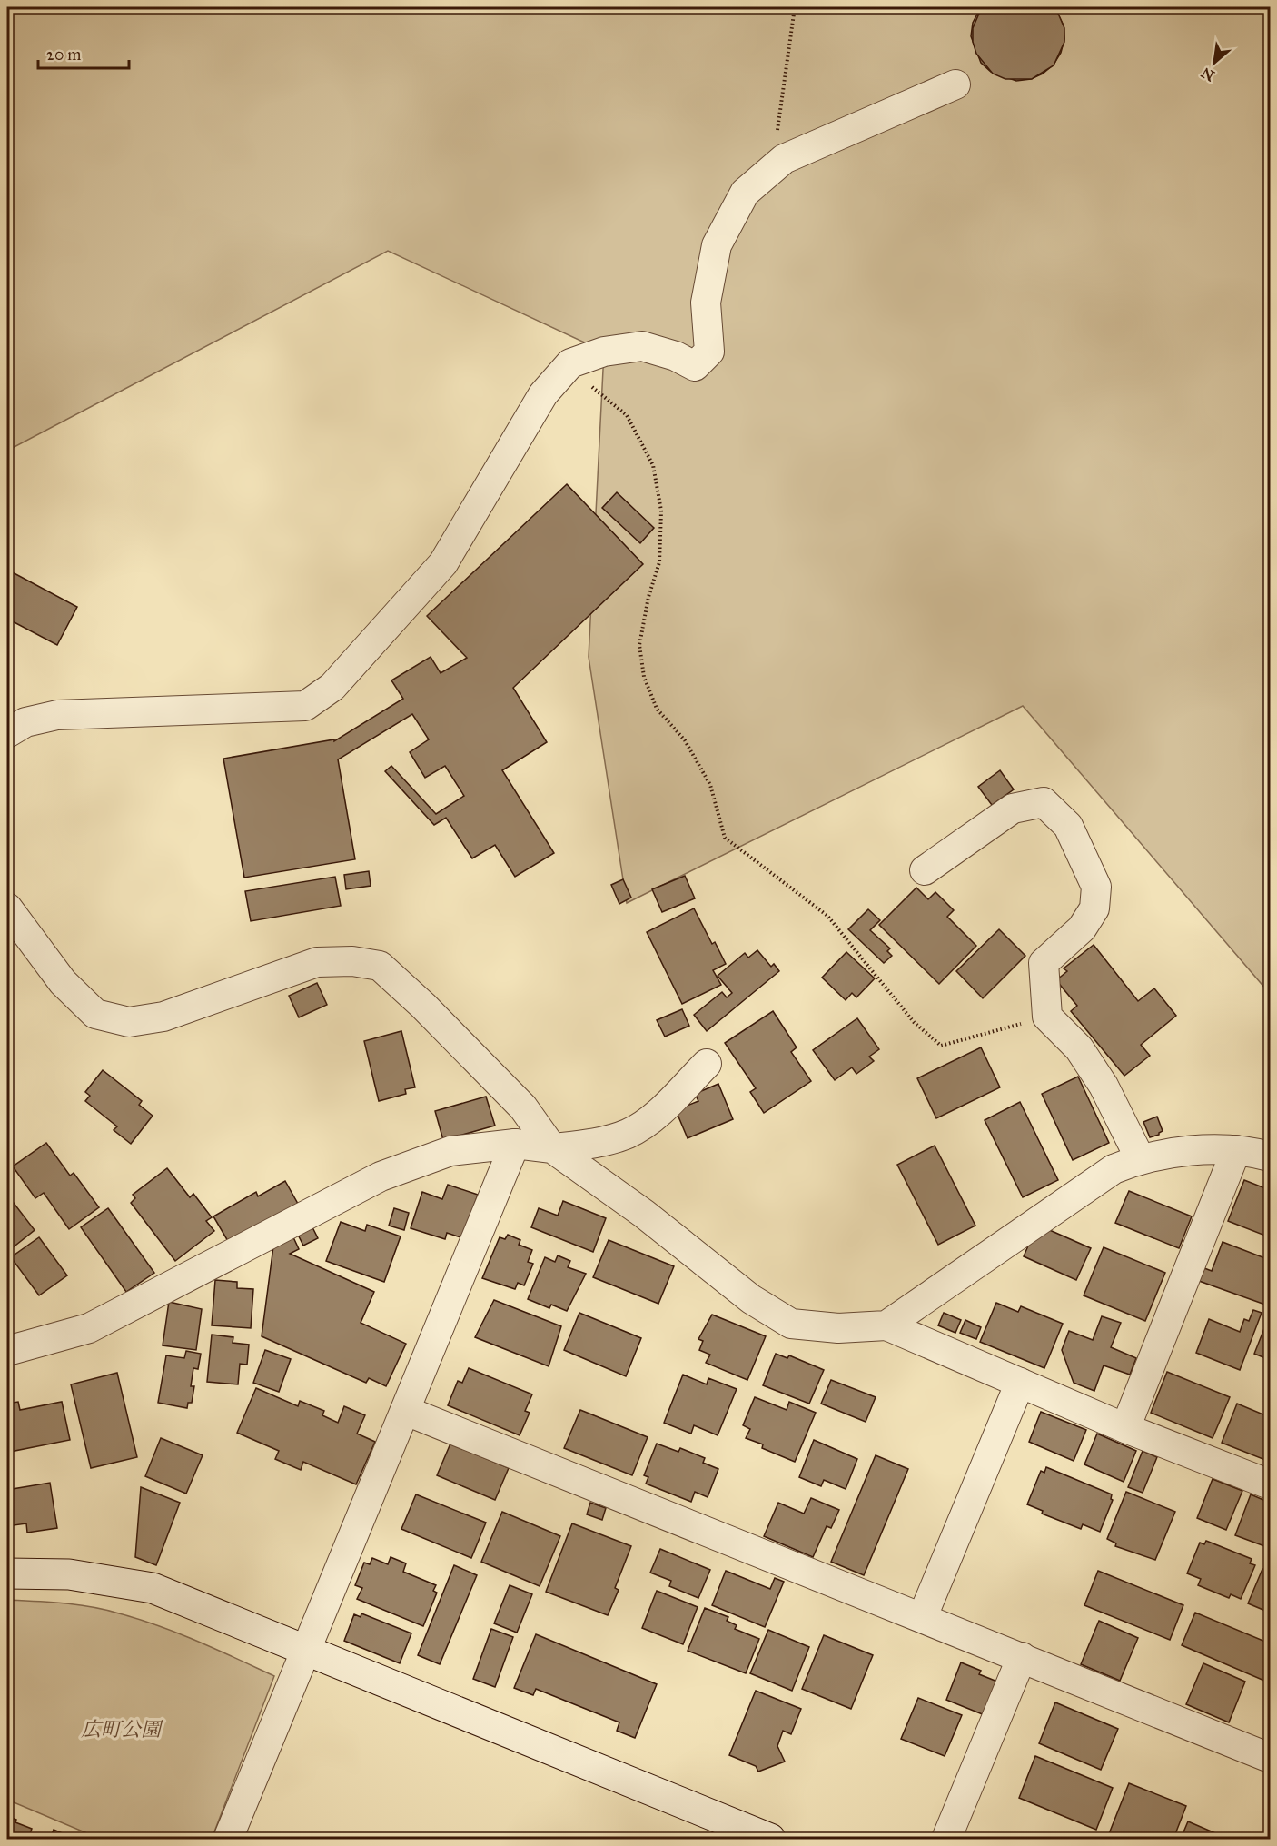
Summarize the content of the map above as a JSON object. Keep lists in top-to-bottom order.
{
  "parks": ["広町公園"],
  "scale_bar": "20 m",
  "north": "bottom left"
}
